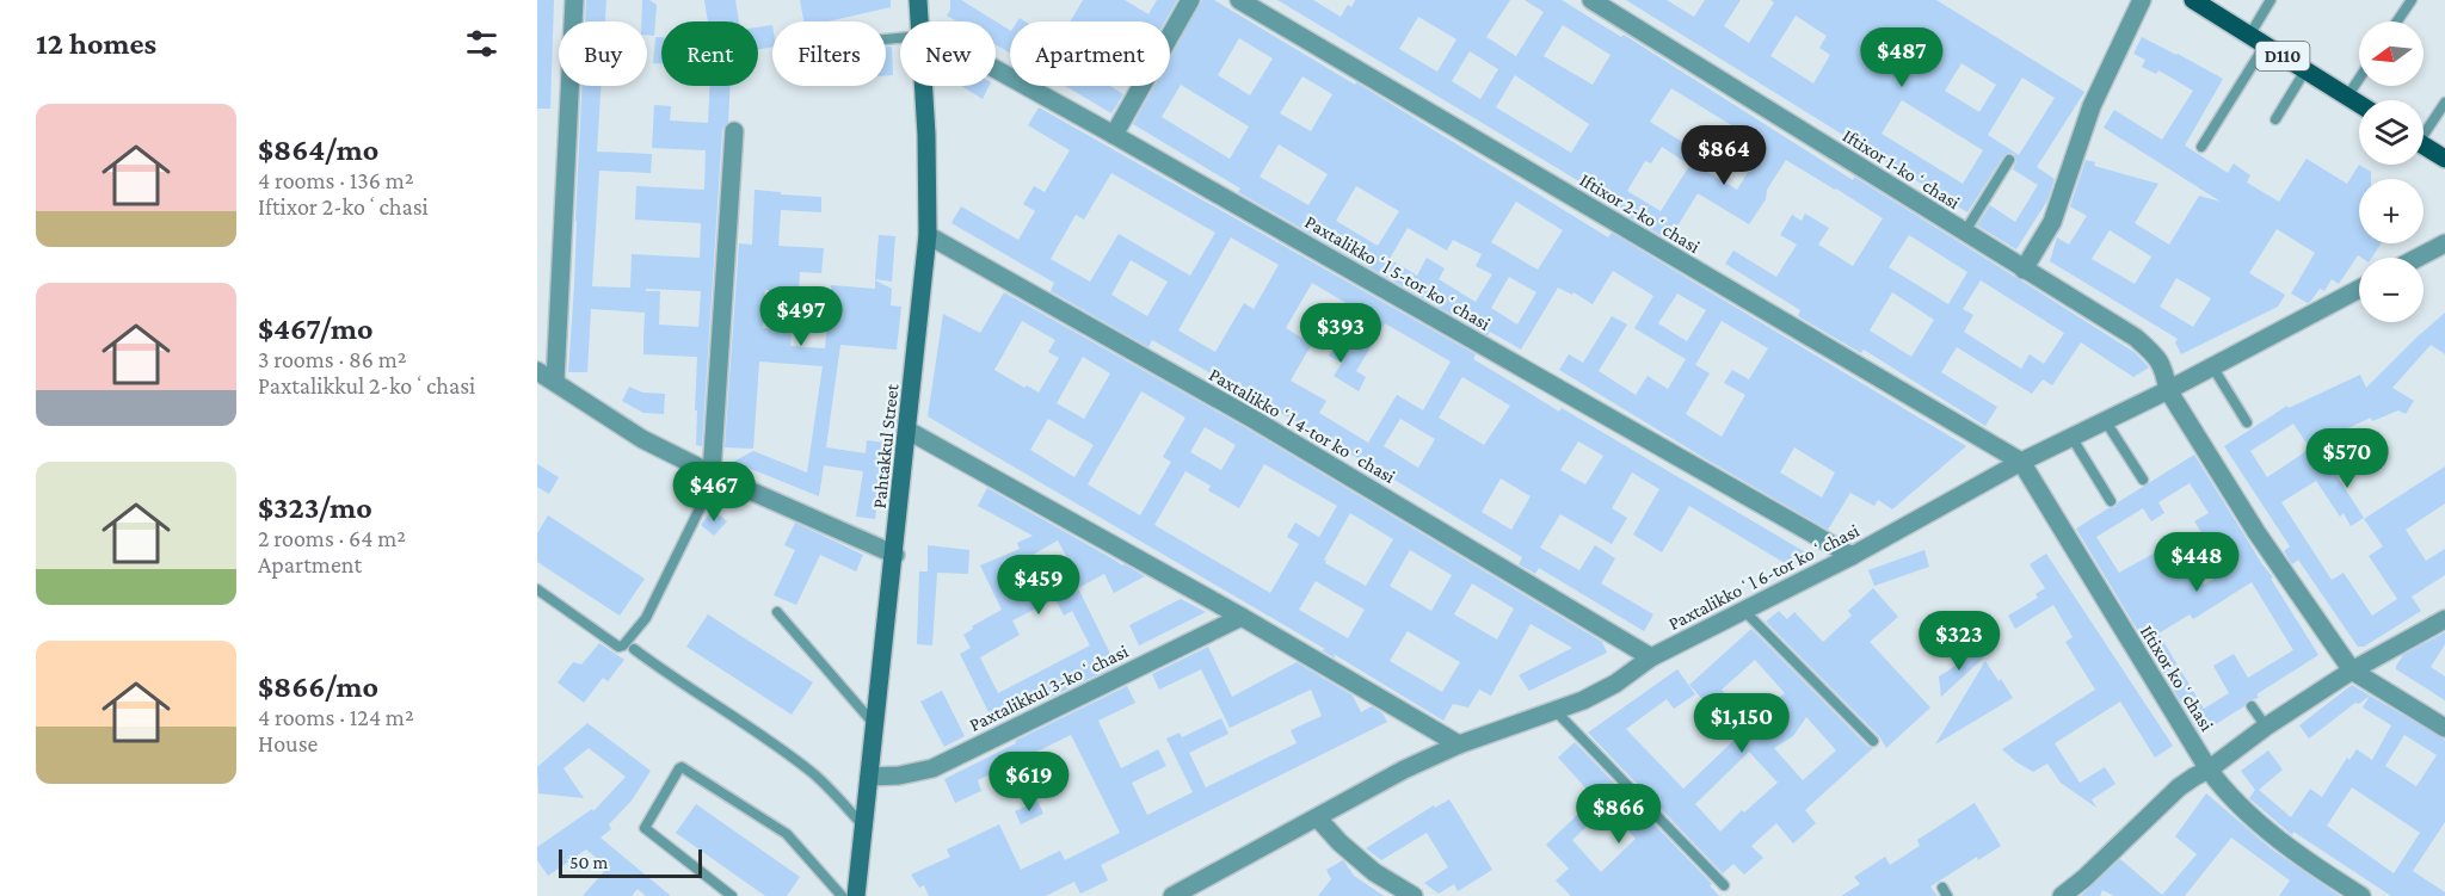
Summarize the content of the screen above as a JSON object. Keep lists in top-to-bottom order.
{
  "streets": {
    "main road": ["D110"],
    "street": [
      "Iftixor 1-koʻchasi",
      "Iftixor 2-koʻchasi",
      "Paxtalikkoʻl 5-tor koʻchasi",
      "Paxtalikkoʻl 4-tor koʻchasi",
      "Pahtakkul Street",
      "Paxtalikkoʻl 6-tor koʻchasi",
      "Iftixor koʻchasi",
      "Paxtalikkul 3-koʻchasi"
    ]
  },
  "crossings": [
    ["Iftixor 1-koʻchasi", "Paxtalikkoʻl 6-tor koʻchasi"],
    ["Iftixor 2-koʻchasi", "Paxtalikkoʻl 6-tor koʻchasi"],
    ["Iftixor 2-koʻchasi", "Iftixor koʻchasi"],
    ["Paxtalikkoʻl 5-tor koʻchasi", "Paxtalikkoʻl 6-tor koʻchasi"],
    ["Paxtalikkoʻl 4-tor koʻchasi", "Pahtakkul Street"],
    ["Paxtalikkoʻl 4-tor koʻchasi", "Paxtalikkoʻl 6-tor koʻchasi"],
    ["Pahtakkul Street", "Paxtalikkul 3-koʻchasi"],
    ["Paxtalikkoʻl 6-tor koʻchasi", "Iftixor koʻchasi"]
  ],
  "scale_bar": "50 m",
  "north": "left",
  "page": {
    "heading": "12 homes",
    "map_buttons": ["+", "−"],
    "chip": [
      "Buy",
      "Rent",
      "Filters",
      "New",
      "Apartment"
    ],
    "price": [
      "$487",
      "$864",
      "$497",
      "$393",
      "$570",
      "$467",
      "$448",
      "$459",
      "$323",
      "$1,150",
      "$619",
      "$866"
    ],
    "list": [
      {
        "name": "$864/mo",
        "note": "4 rooms · 136 m² · Iftixor 2-koʻchasi"
      },
      {
        "name": "$467/mo",
        "note": "3 rooms · 86 m² · Paxtalikkul 2-koʻchasi"
      },
      {
        "name": "$323/mo",
        "note": "2 rooms · 64 m² · Apartment"
      },
      {
        "name": "$866/mo",
        "note": "4 rooms · 124 m² · House"
      }
    ],
    "scale": "50 m"
  }
}
